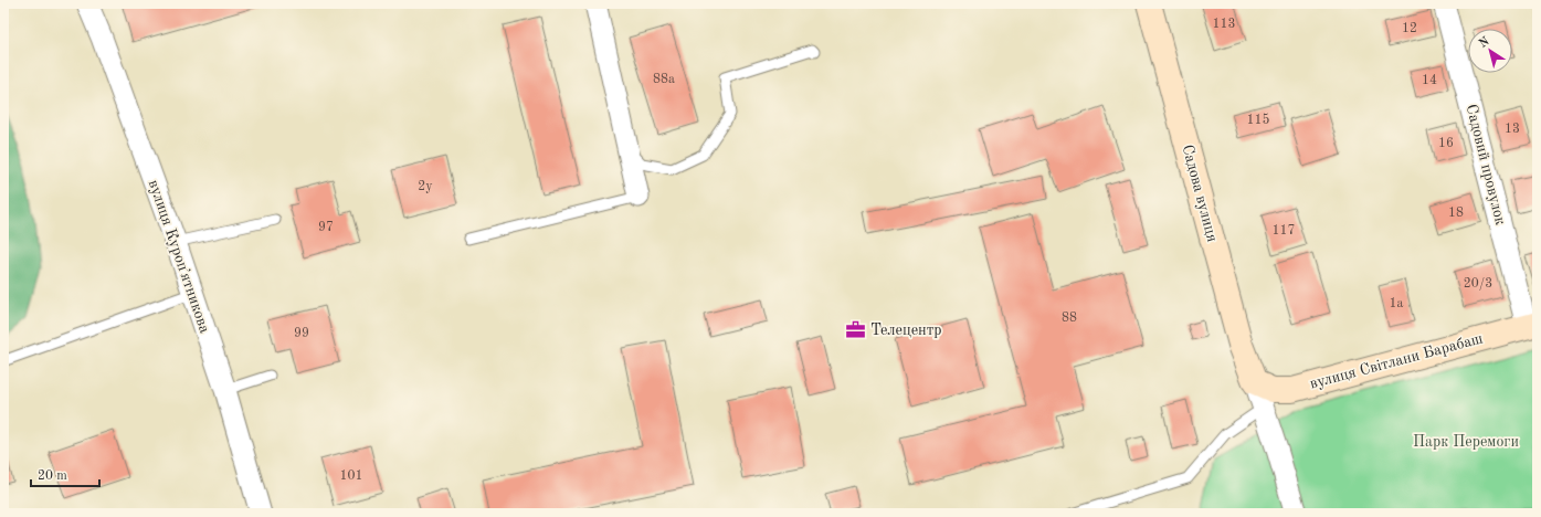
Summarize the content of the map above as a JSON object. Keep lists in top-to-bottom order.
{
  "streets": {
    "street": [
      "Садовий провулок",
      "Садова вулиця",
      "вулиця Куропʼятникова",
      "вулиця Світлани Барабаш"
    ]
  },
  "crossings": [
    ["Садовий провулок", "вулиця Світлани Барабаш"],
    ["Садова вулиця", "вулиця Світлани Барабаш"]
  ],
  "parks": ["Парк Перемоги"],
  "places": {
    "office": ["Телецентр"]
  },
  "house_numbers": [
    "113",
    "12",
    "88а",
    "14",
    "115",
    "13",
    "16",
    "2у",
    "18",
    "97",
    "117",
    "20/3",
    "1а",
    "88",
    "99",
    "101"
  ],
  "scale_bar": "20 m",
  "north": "top left"
}
